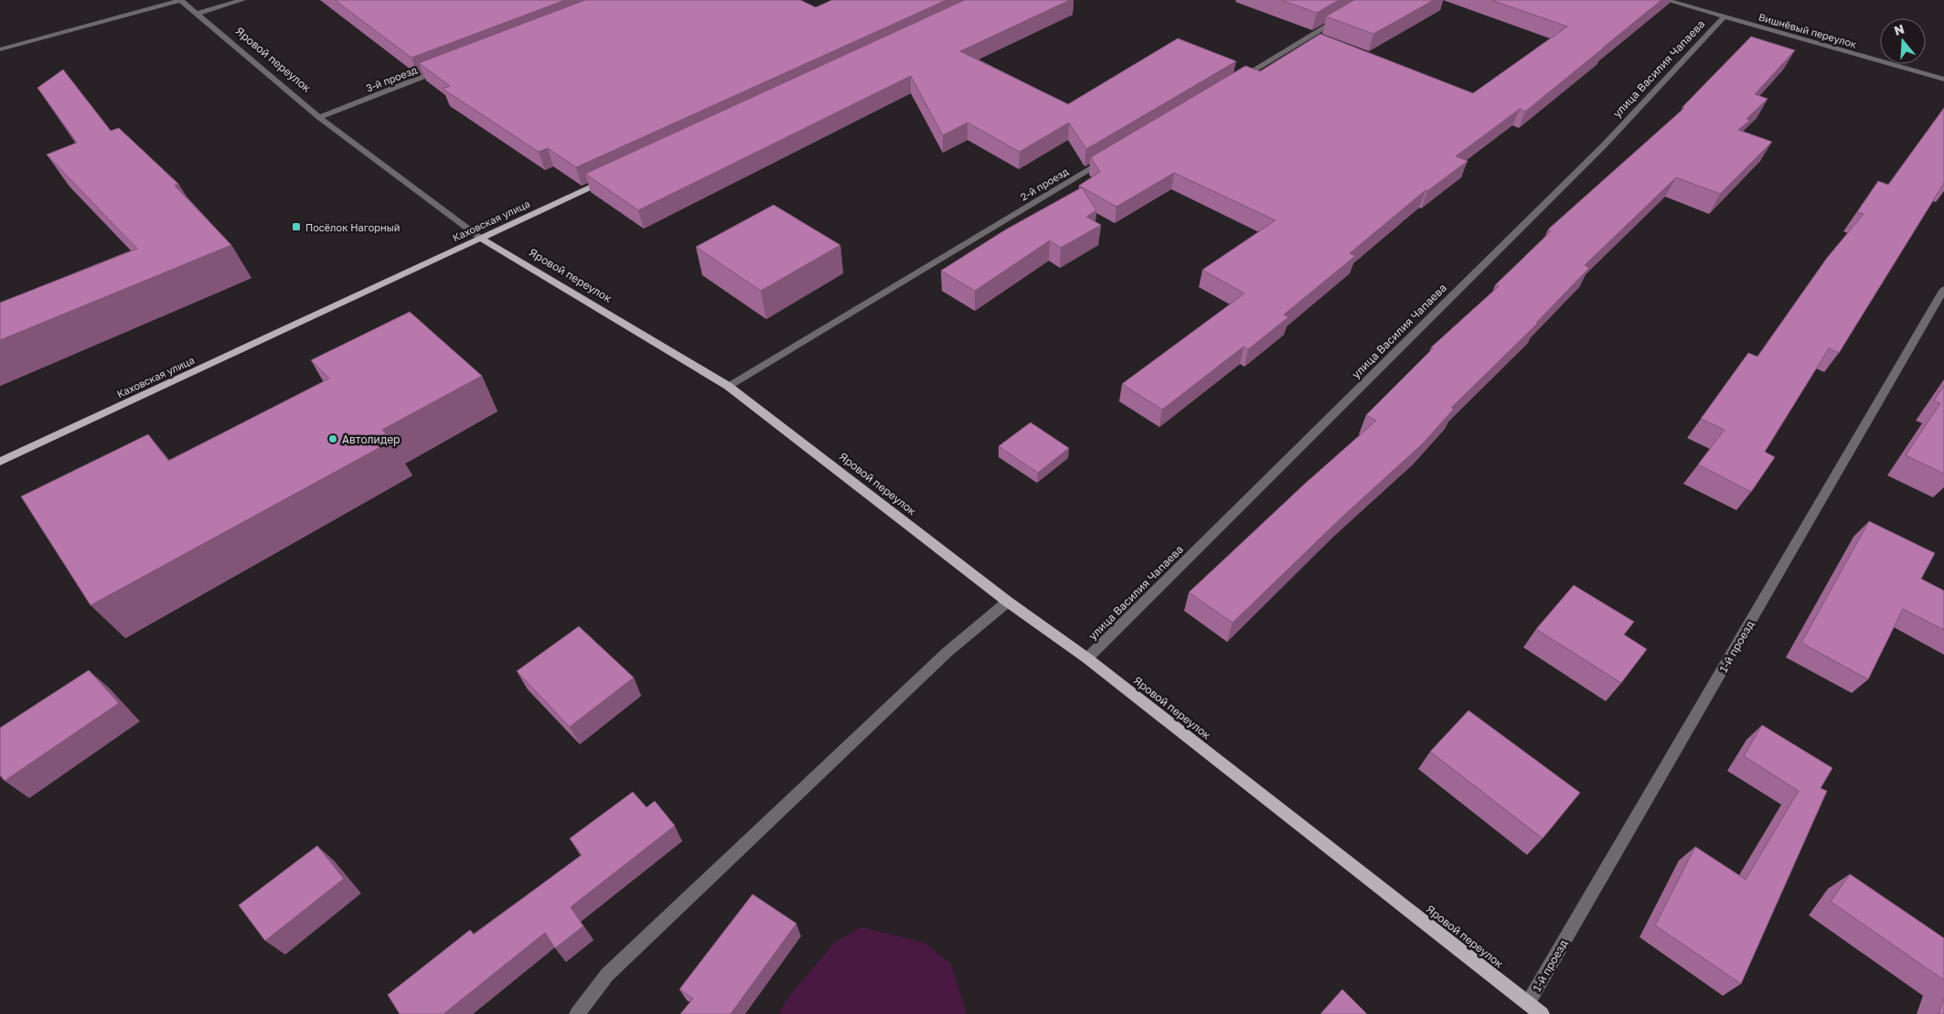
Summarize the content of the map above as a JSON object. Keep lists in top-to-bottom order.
{
  "streets": {
    "main road": ["Яровой переулок", "Каховская улица"],
    "street": [
      "Вишнёвый переулок",
      "улица Василия Чапаева",
      "3-й проезд",
      "2-й проезд",
      "1-й проезд"
    ]
  },
  "crossings": [
    ["Вишнёвый переулок", "улица Василия Чапаева"],
    ["Яровой переулок", "улица Василия Чапаева"],
    ["Яровой переулок", "3-й проезд"],
    ["Яровой переулок", "2-й проезд"],
    ["Яровой переулок", "Каховская улица"],
    ["Яровой переулок", "1-й проезд"]
  ],
  "places": {
    "transit": ["Посёлок Нагорный"],
    "other": ["Автолидер"]
  },
  "north": "top"
}
